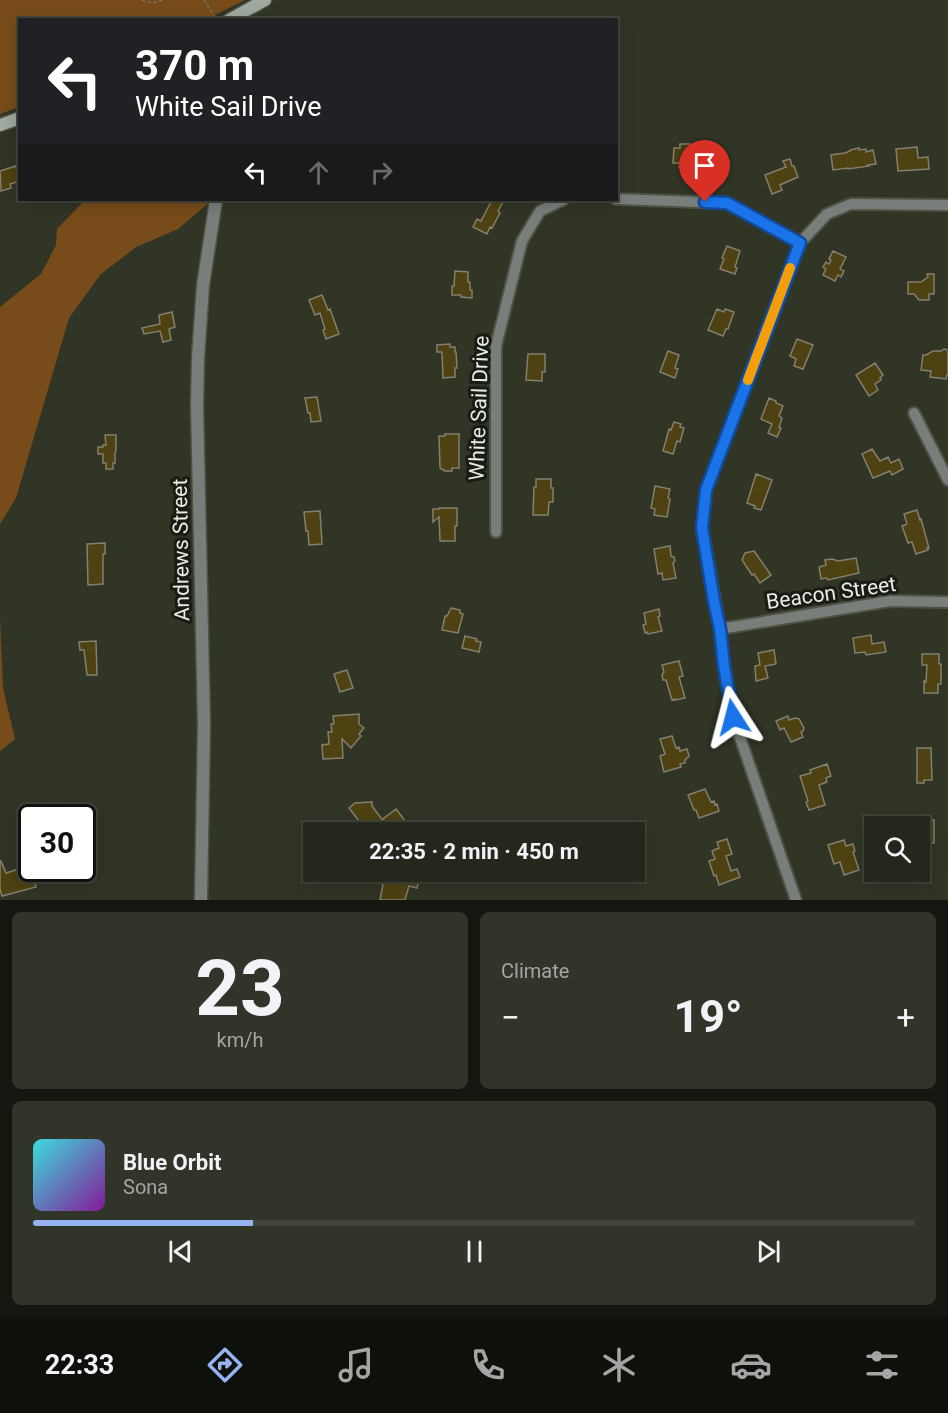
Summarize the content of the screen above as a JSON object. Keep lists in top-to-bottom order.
{
  "streets": {
    "street": ["White Sail Drive", "Andrews Street", "Beacon Street"]
  },
  "page": {
    "turn": ["370 m", "White Sail Drive"],
    "limit": "30",
    "trip": "22:35 · 2 min · 450 m",
    "tile": [
      ["23", "km/h"],
      "Climate"
    ],
    "heat": ["−", "19°", "+"],
    "song": ["Blue Orbit", "Sona"],
    "tabs": "22:33"
  }
}
